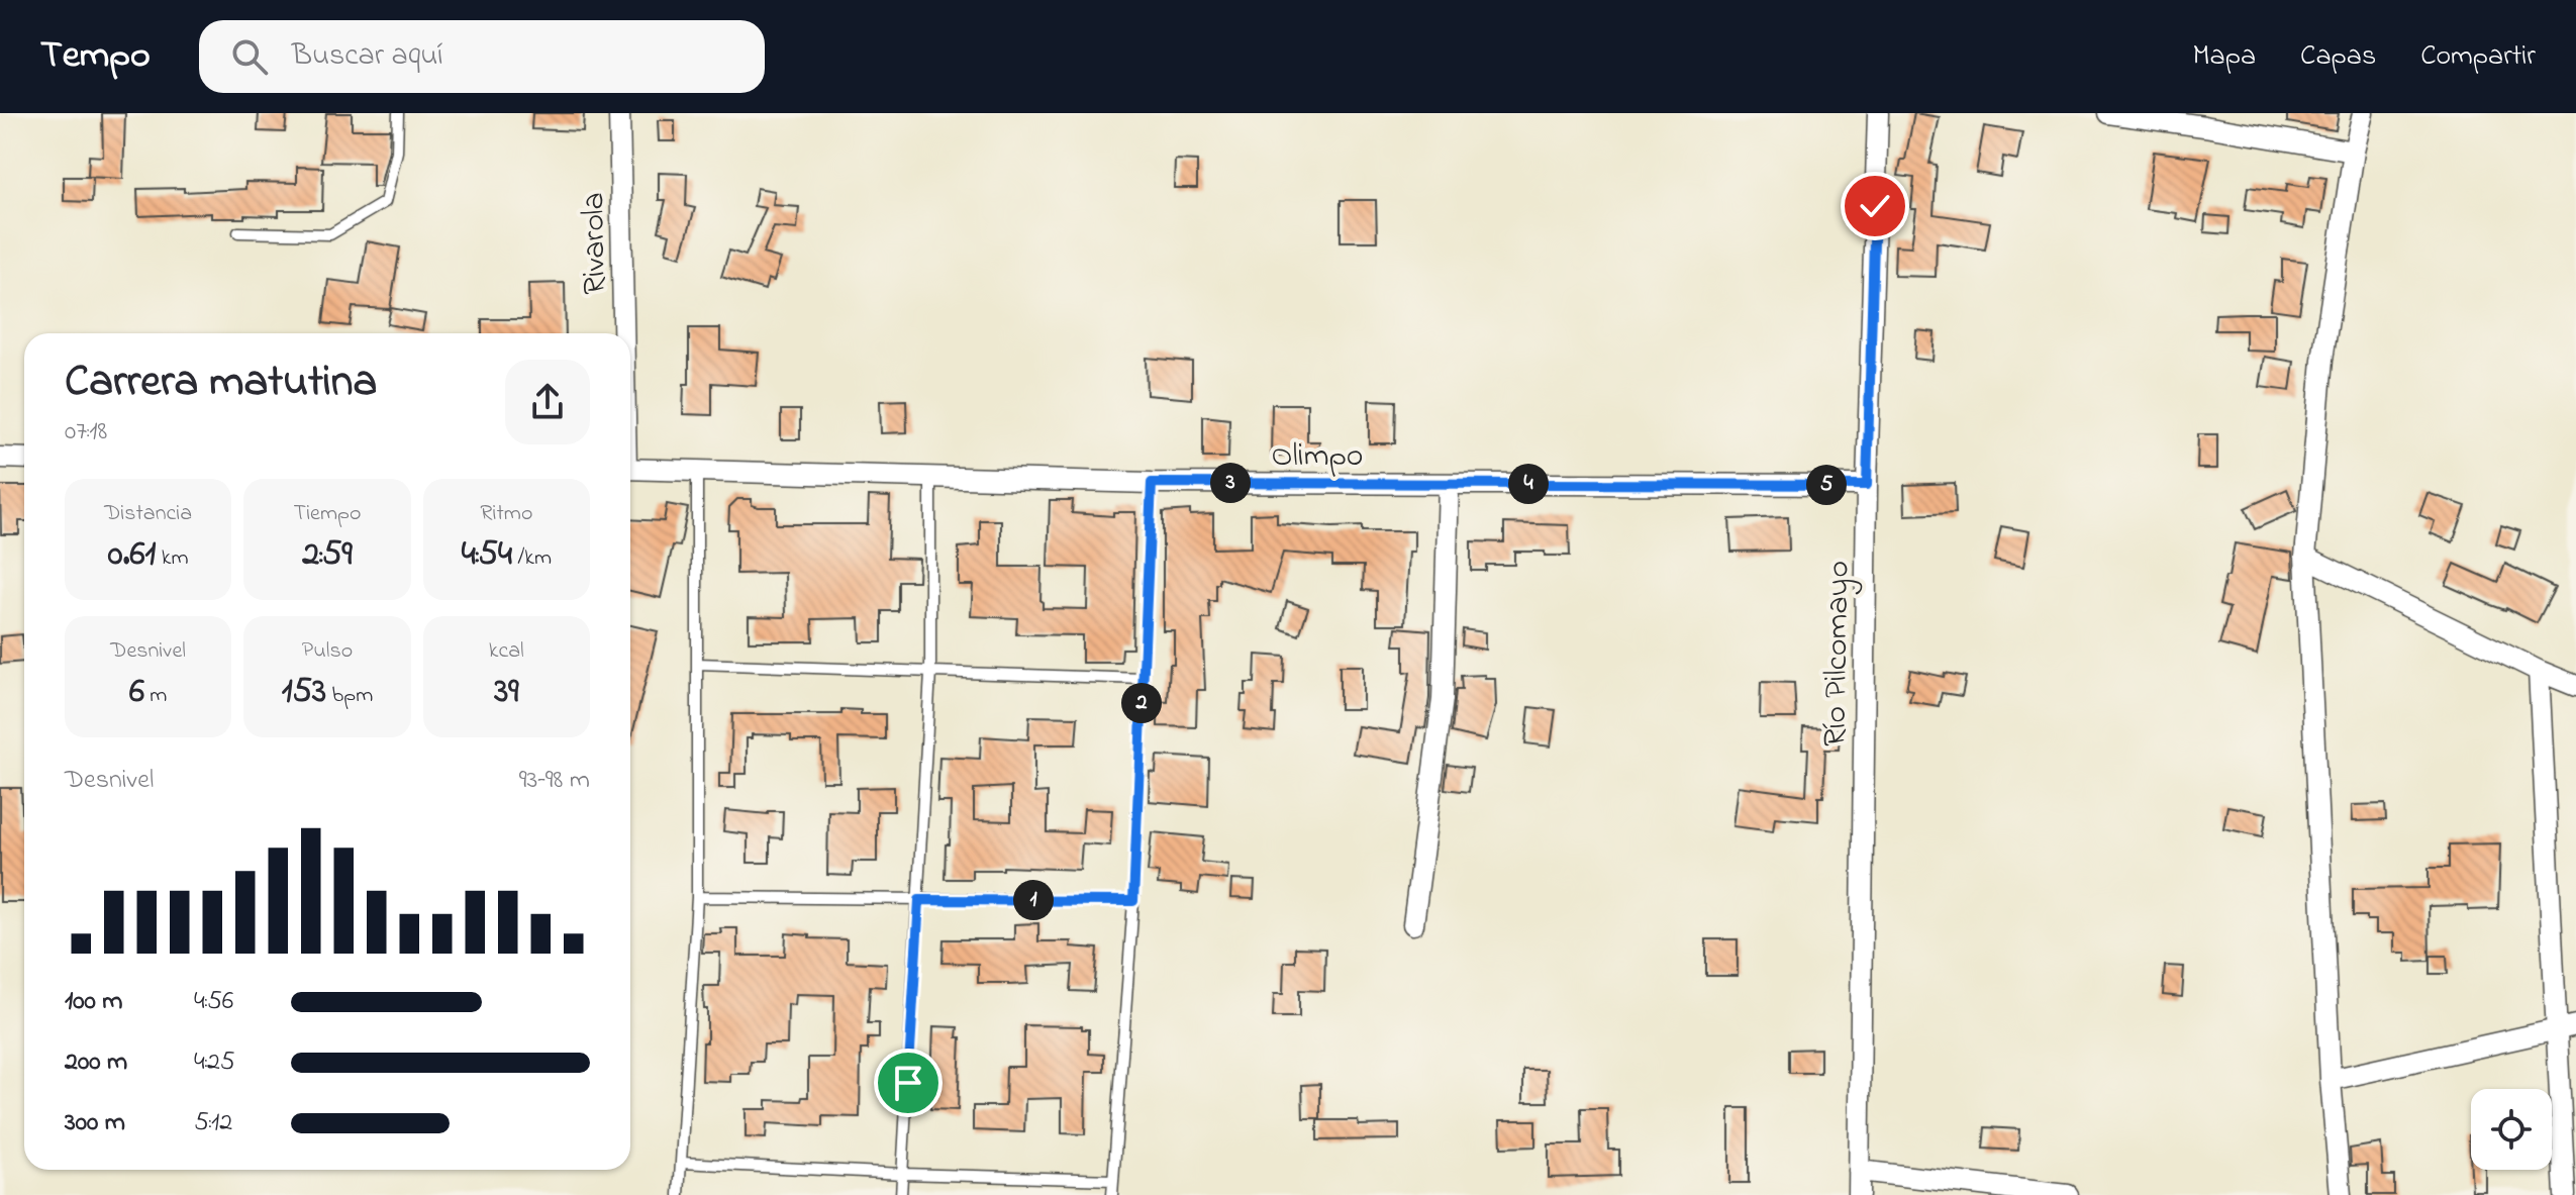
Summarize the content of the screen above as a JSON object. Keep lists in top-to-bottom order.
{
  "streets": {
    "street": ["Rivarola", "Olimpo", "Río Pilcomayo"]
  },
  "crossings": [
    ["Olimpo", "Río Pilcomayo"]
  ],
  "page": {
    "header": "Tempo",
    "search": "Buscar aquí",
    "nav": ["Mapa", "Capas", "Compartir"],
    "heading": ["Carrera matutina", "07:18"],
    "pins": [
      "3",
      "4",
      "5",
      "2",
      "1"
    ],
    "stats": [
      ["Distancia", "0.61 km"],
      ["Tiempo", "2:59"],
      ["Ritmo", "4:54 /km"],
      ["Desnivel", "6 m"],
      ["Pulso", "153 bpm"],
      ["kcal", "39"]
    ],
    "chart": ["Desnivel", "93–98 m"],
    "list": [
      {
        "name": "100 m",
        "note": "4:56"
      },
      {
        "name": "200 m",
        "note": "4:25"
      },
      {
        "name": "300 m",
        "note": "5:12"
      }
    ]
  }
}
